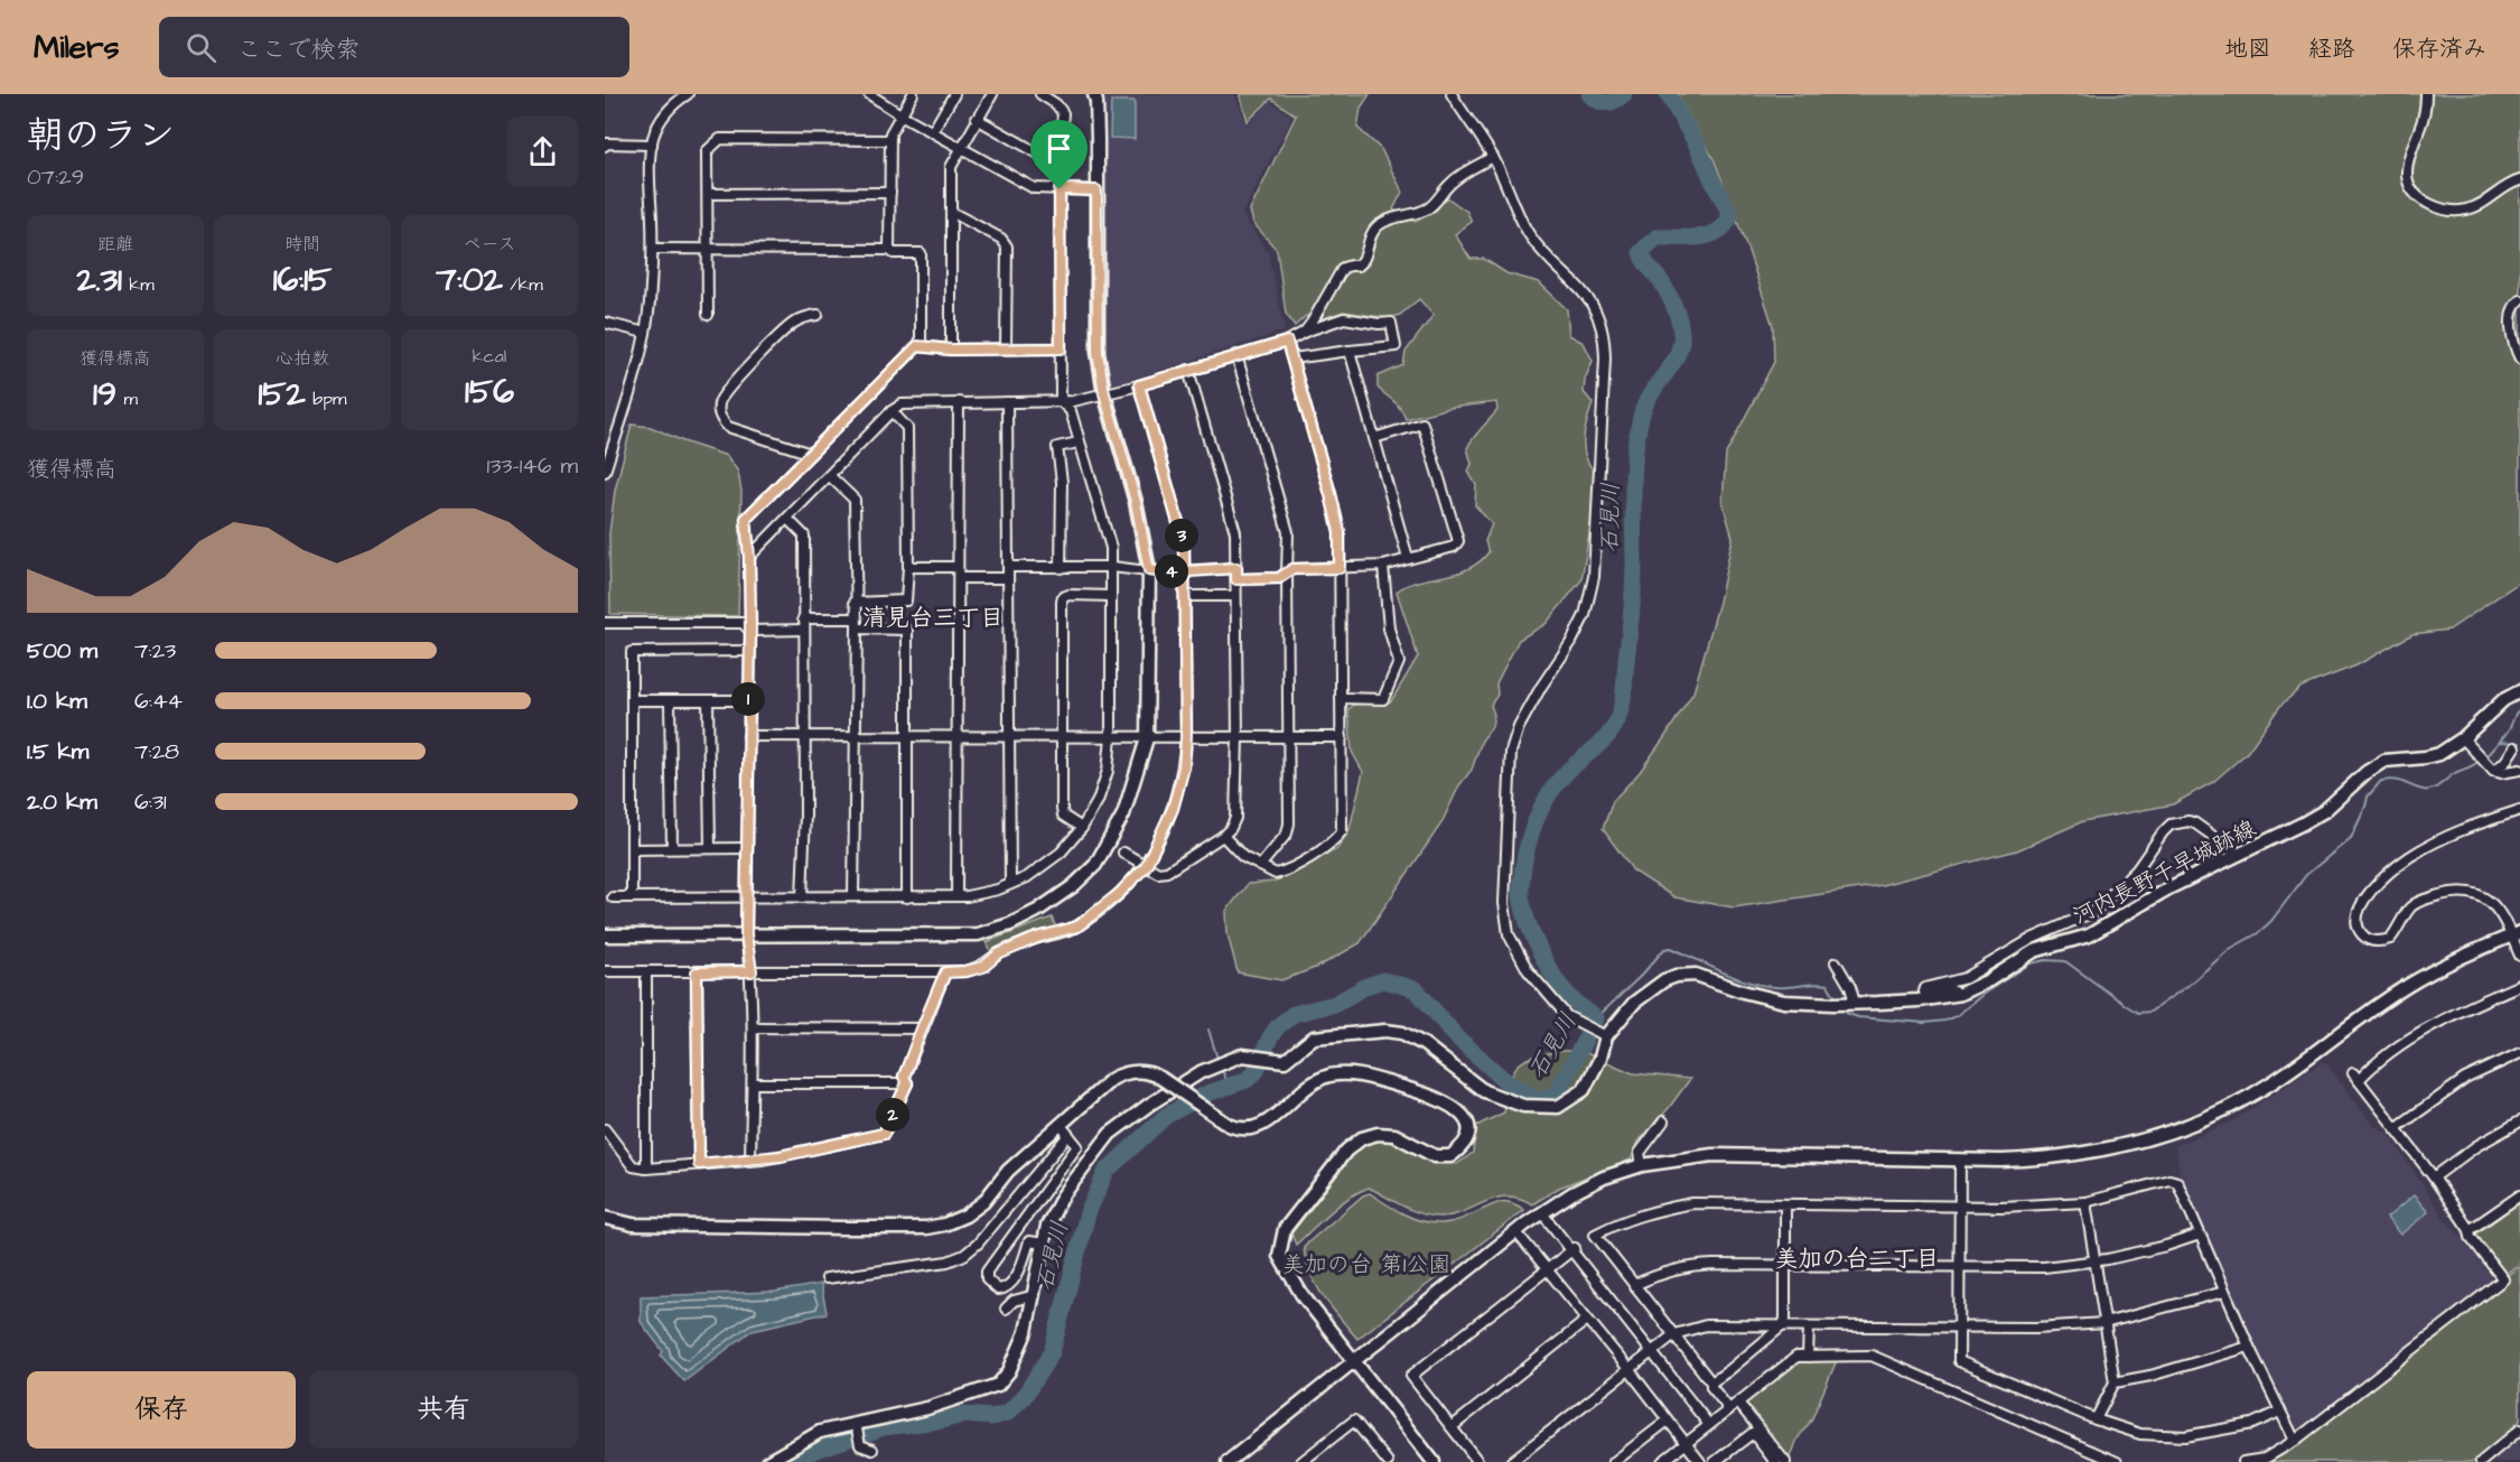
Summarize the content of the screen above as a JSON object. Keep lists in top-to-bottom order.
{
  "streets": {
    "street": ["河内長野千早城跡線"]
  },
  "districts": ["清見台三丁目", "美加の台二丁目"],
  "water": ["石見川"],
  "parks": ["美加の台 第1公園"],
  "page": {
    "header": "Milers",
    "search": "ここで検索",
    "nav": ["地図", "経路", "保存済み"],
    "heading": ["朝のラン", "07:29"],
    "stats": [
      ["距離", "2.31 km"],
      ["時間", "16:15"],
      ["ペース", "7:02 /km"],
      ["獲得標高", "19 m"],
      ["心拍数", "152 bpm"],
      ["kcal", "156"]
    ],
    "chart": ["獲得標高", "133–146 m"],
    "pins": [
      "3",
      "4",
      "1",
      "2"
    ],
    "list": [
      {
        "name": "500 m",
        "note": "7:23"
      },
      {
        "name": "1.0 km",
        "note": "6:44"
      },
      {
        "name": "1.5 km",
        "note": "7:28"
      },
      {
        "name": "2.0 km",
        "note": "6:31"
      }
    ],
    "buttons": ["保存", "共有"]
  }
}
